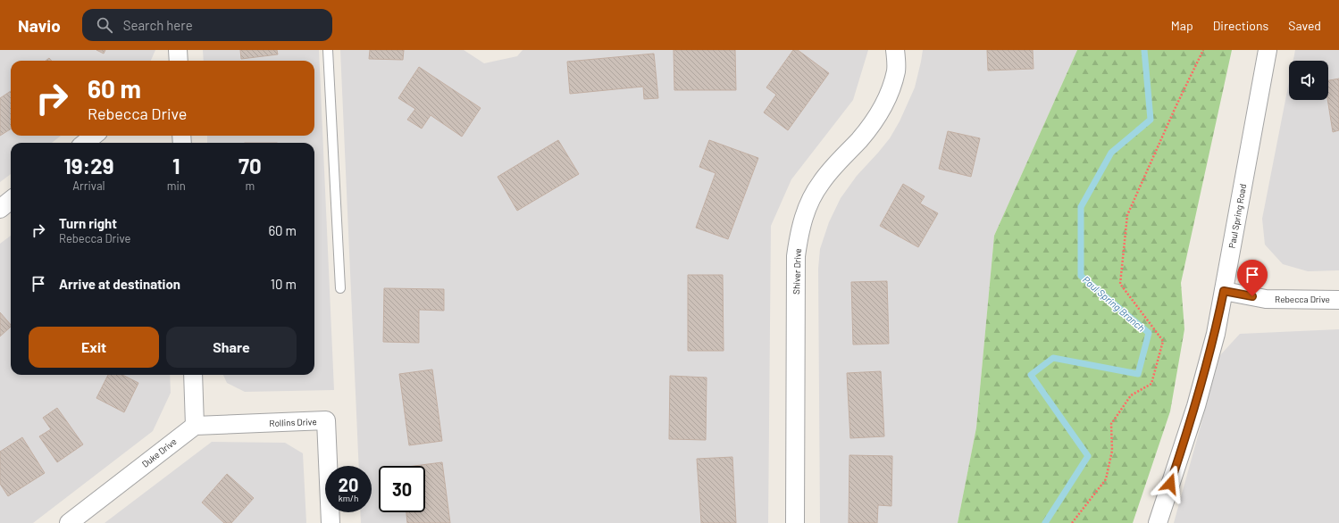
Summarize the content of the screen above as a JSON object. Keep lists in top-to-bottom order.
{
  "streets": {
    "street": [
      "Paul Spring Road",
      "Shiver Drive",
      "Rebecca Drive",
      "Rollins Drive",
      "Duke Drive"
    ]
  },
  "crossings": [
    ["Paul Spring Road", "Rebecca Drive"],
    ["Rollins Drive", "Duke Drive"]
  ],
  "water": ["Paul Spring Branch"],
  "page": {
    "header": "Navio",
    "search": "Search here",
    "nav": ["Map", "Directions", "Saved"],
    "turn": ["60 m", "Rebecca Drive"],
    "eta": [
      "19:29",
      "Arrival",
      "1",
      "min",
      "70",
      "m"
    ],
    "list": [
      {
        "name": "Turn right",
        "note": "Rebecca Drive",
        "value": "60 m"
      },
      {
        "name": "Arrive at destination",
        "value": "10 m"
      }
    ],
    "buttons": ["Exit", "Share"],
    "speed": "20 km/h",
    "limit": "30"
  }
}
